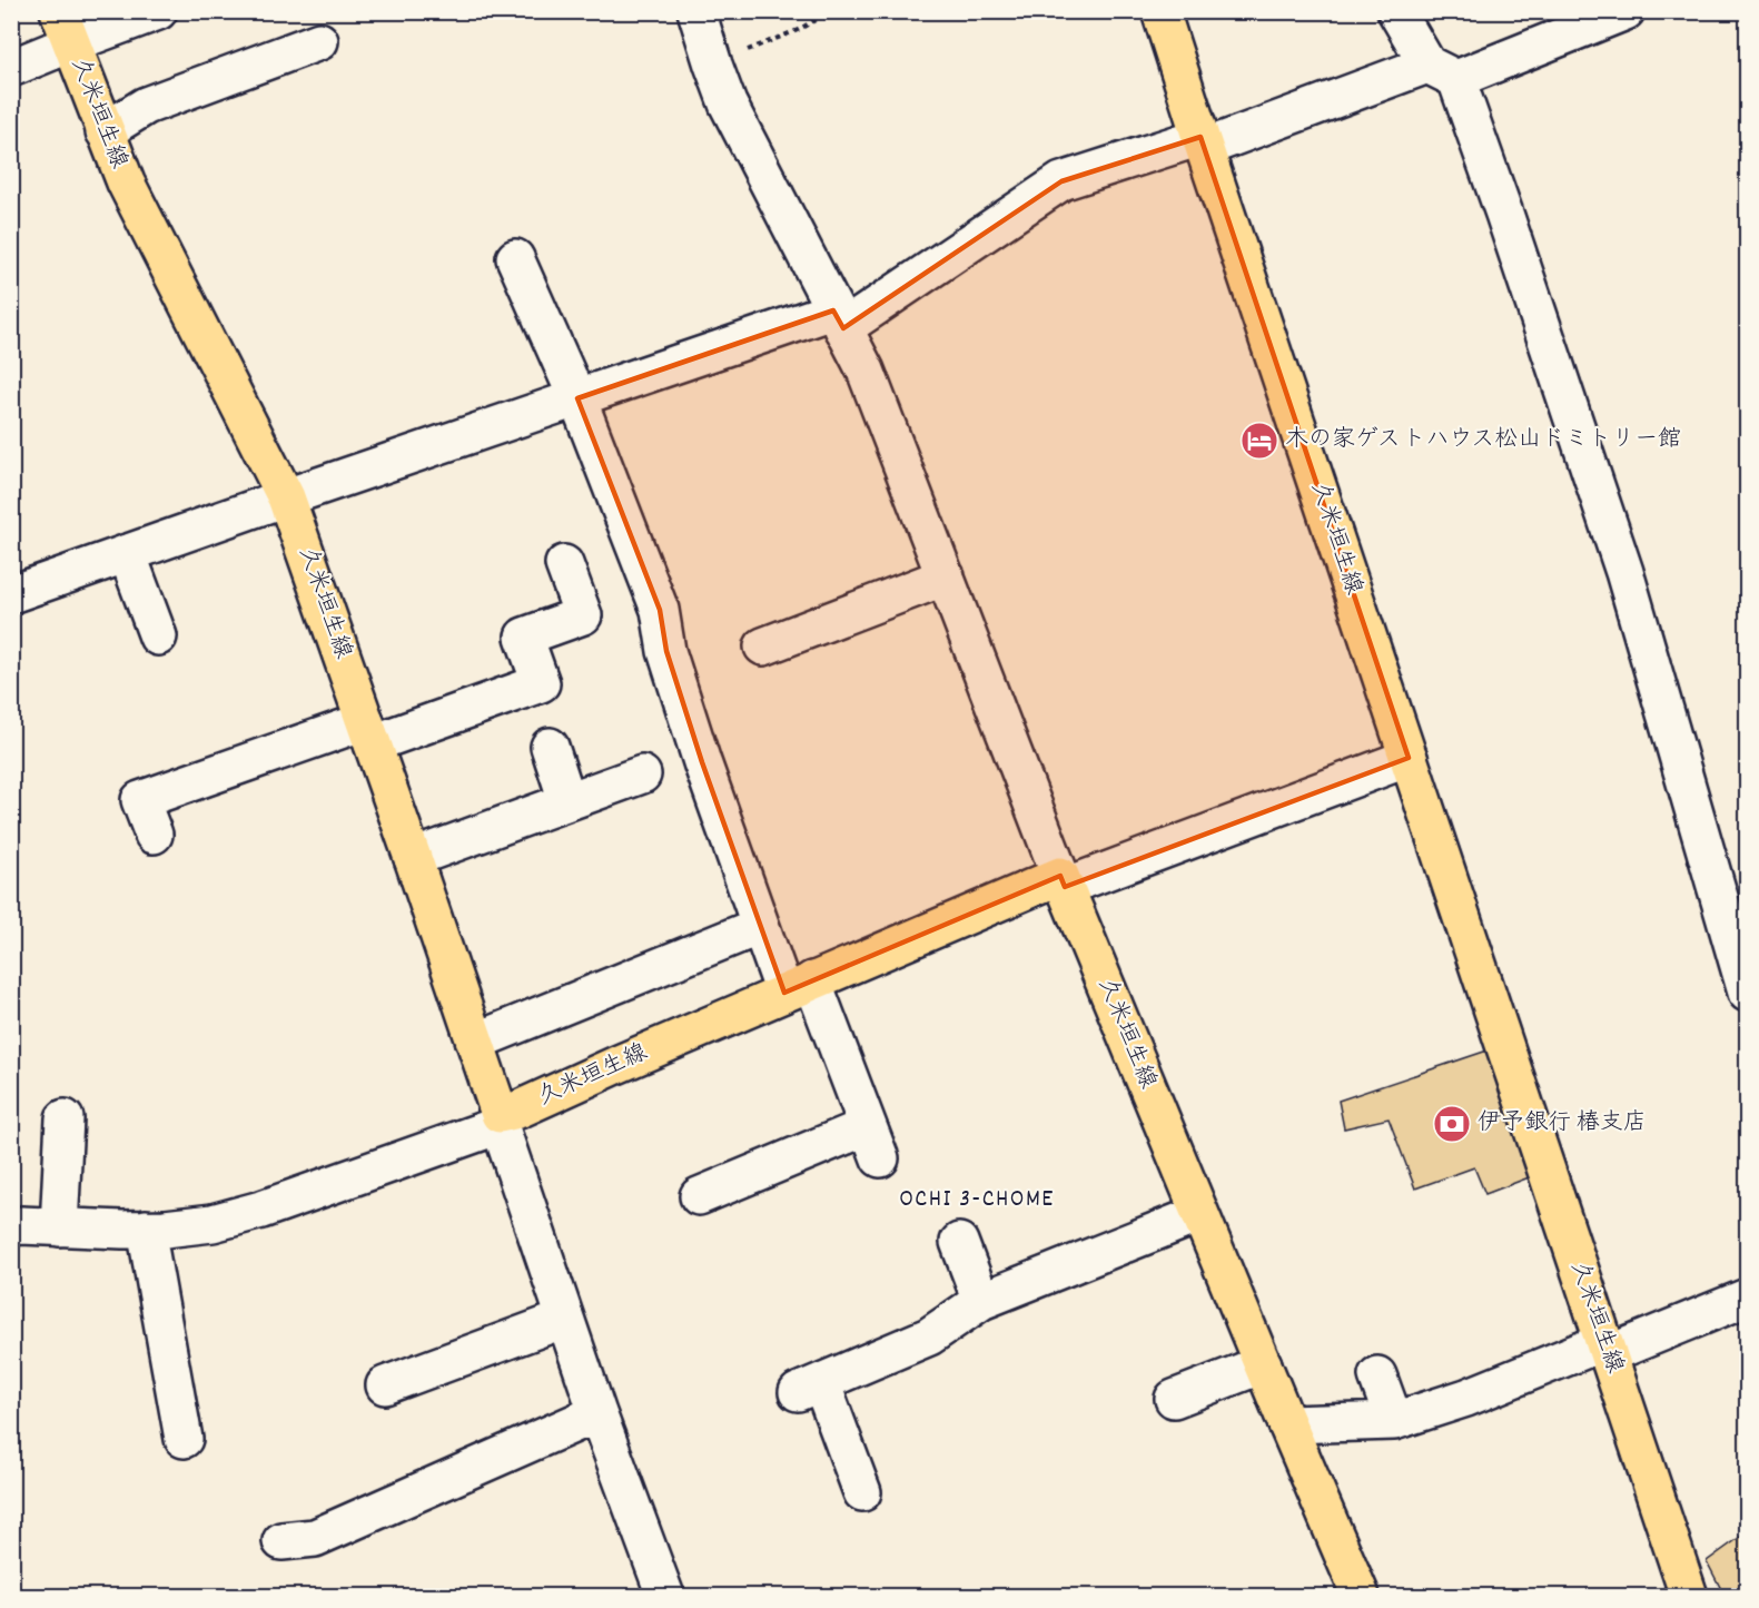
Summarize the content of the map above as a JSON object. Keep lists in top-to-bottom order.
{
  "streets": {
    "main road": ["久米垣生線"]
  },
  "districts": ["OCHI 3-CHOME"],
  "places": {
    "hotel": ["木の家ゲストハウス松山ドミトリー館"],
    "bank": ["伊予銀行 椿支店"]
  }
}
